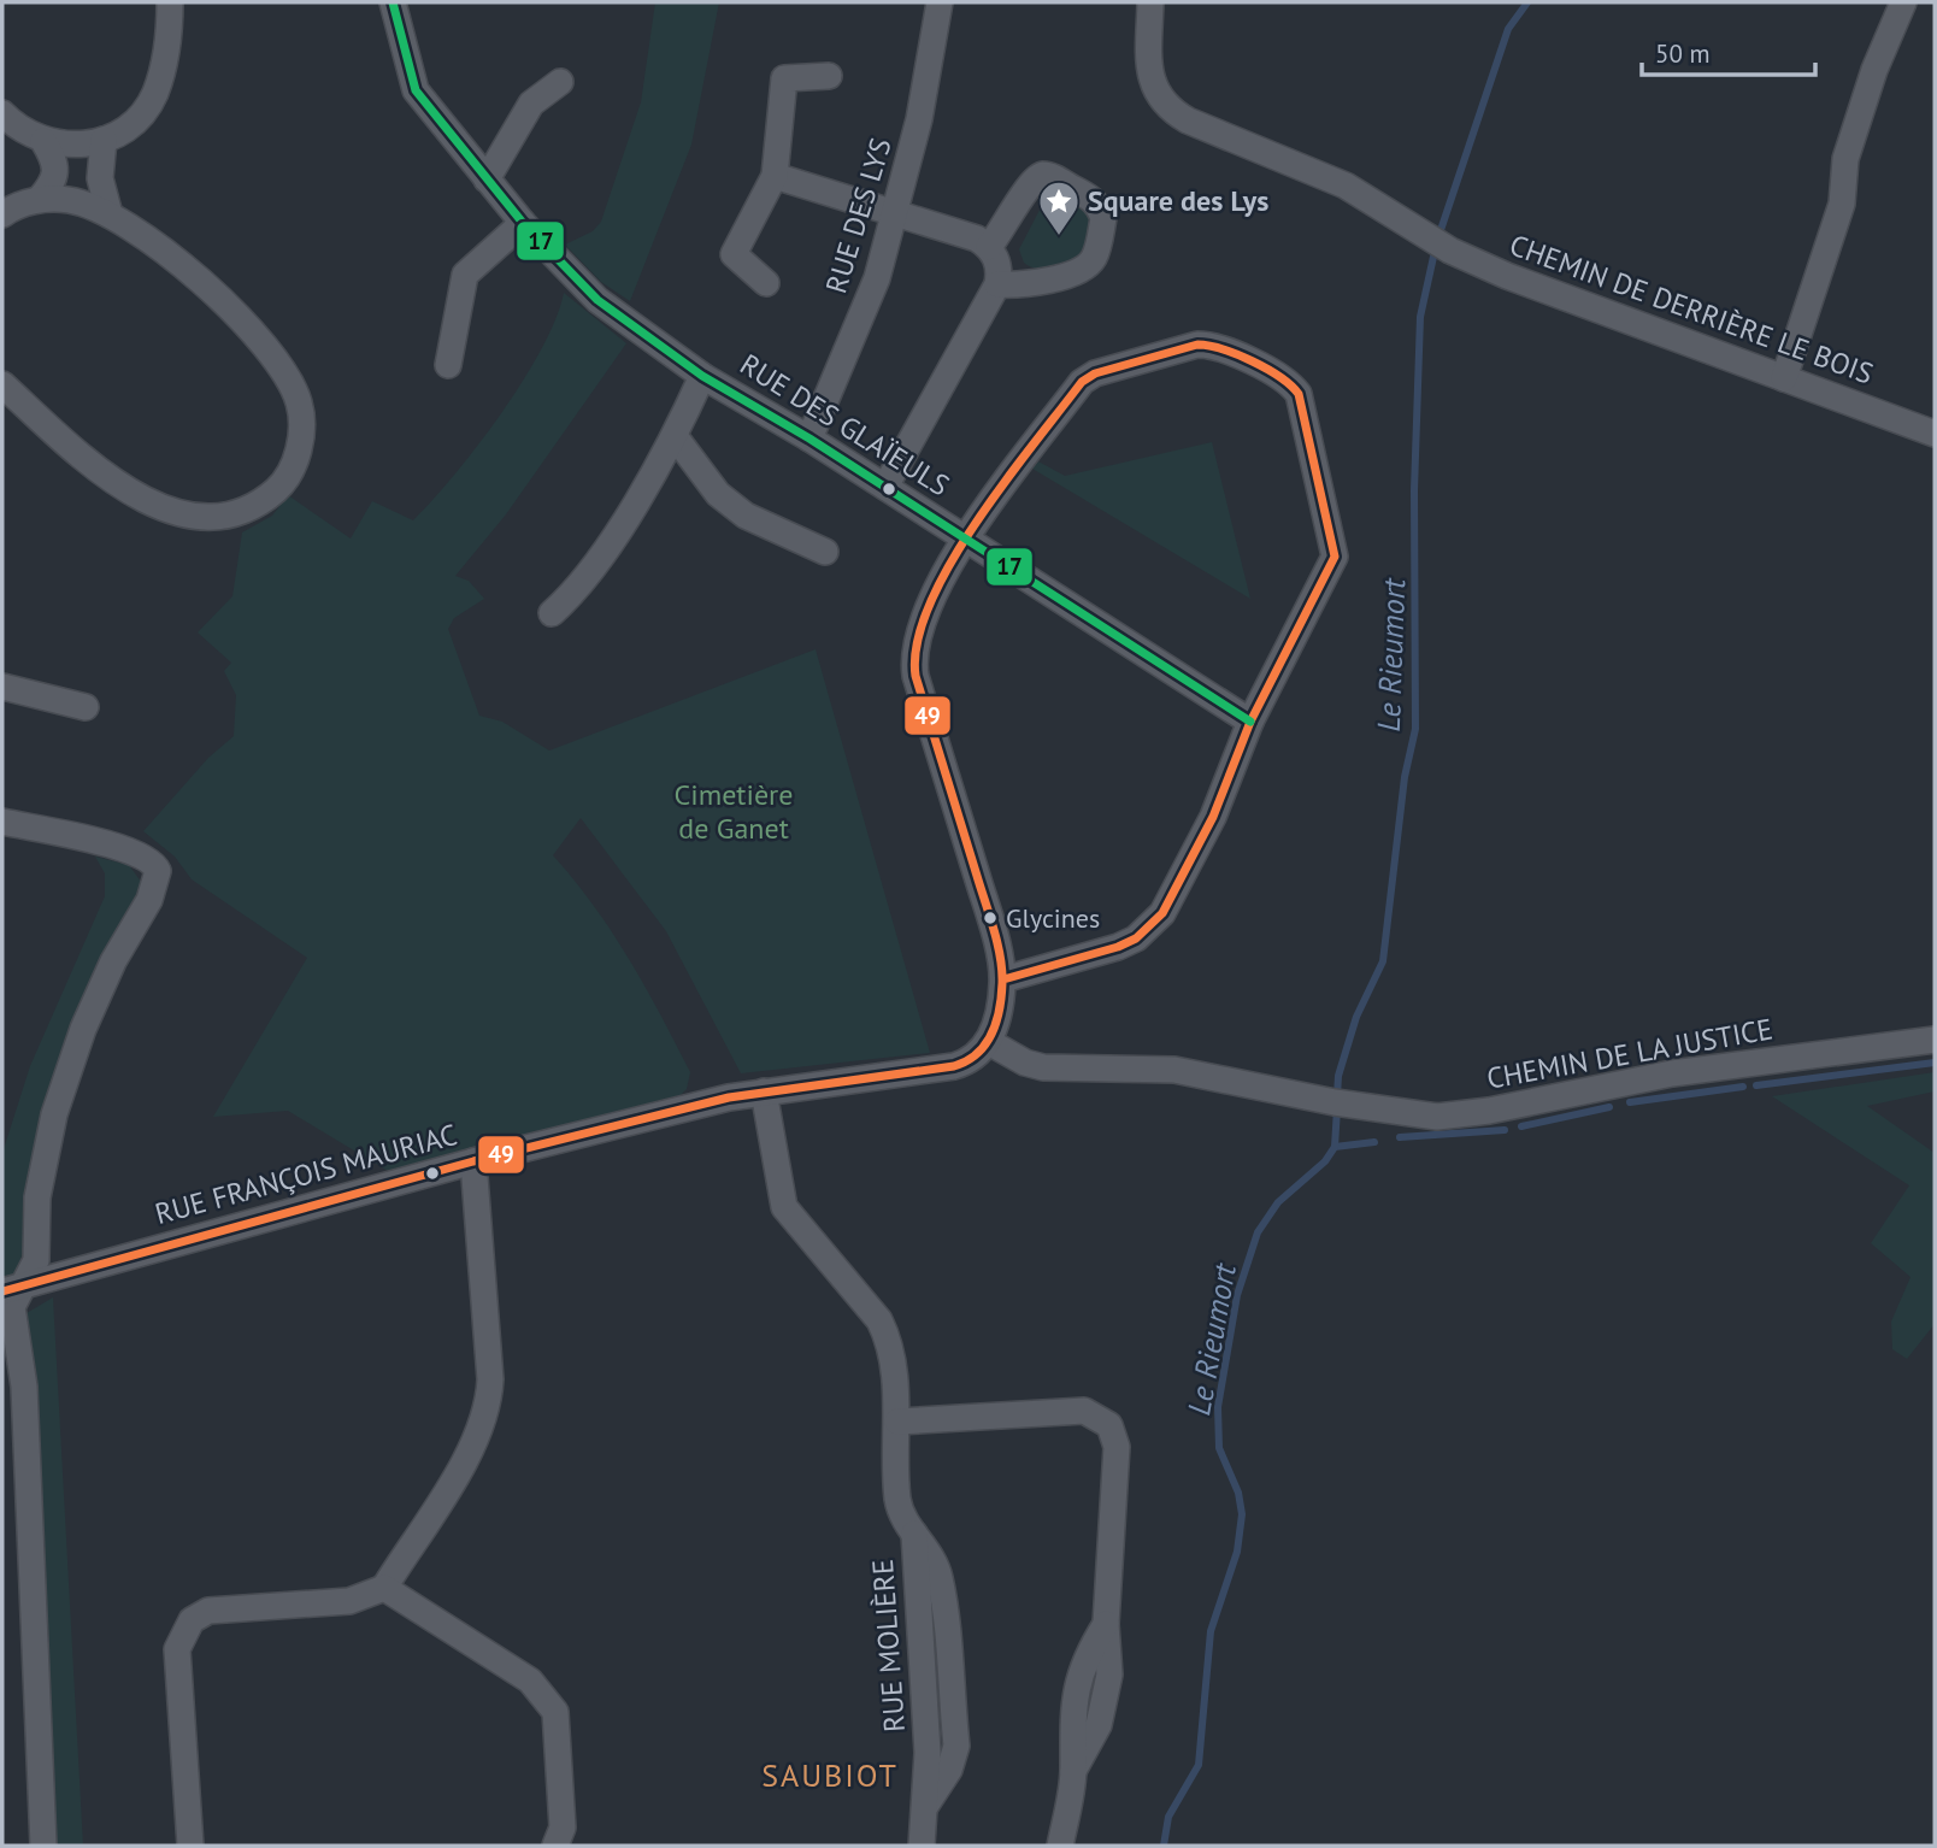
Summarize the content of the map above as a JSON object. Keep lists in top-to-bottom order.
{
  "streets": {
    "street": [
      "RUE DES LYS",
      "CHEMIN DE DERRIÈRE LE BOIS",
      "RUE DES GLAÏEULS",
      "CHEMIN DE LA JUSTICE",
      "RUE FRANÇOIS MAURIAC",
      "RUE MOLIÈRE"
    ]
  },
  "crossings": [
    ["RUE DES LYS", "RUE DES GLAÏEULS"],
    ["CHEMIN DE LA JUSTICE", "RUE FRANÇOIS MAURIAC"],
    ["RUE FRANÇOIS MAURIAC", "RUE MOLIÈRE"]
  ],
  "districts": ["SAUBIOT"],
  "water": ["Le Rieumort"],
  "parks": ["Cimetière de Ganet"],
  "places": {
    "place": ["Square des Lys"],
    "other": ["Glycines"]
  },
  "lines": ["transit line 17", "transit line 49"],
  "scale_bar": "50 m"
}
